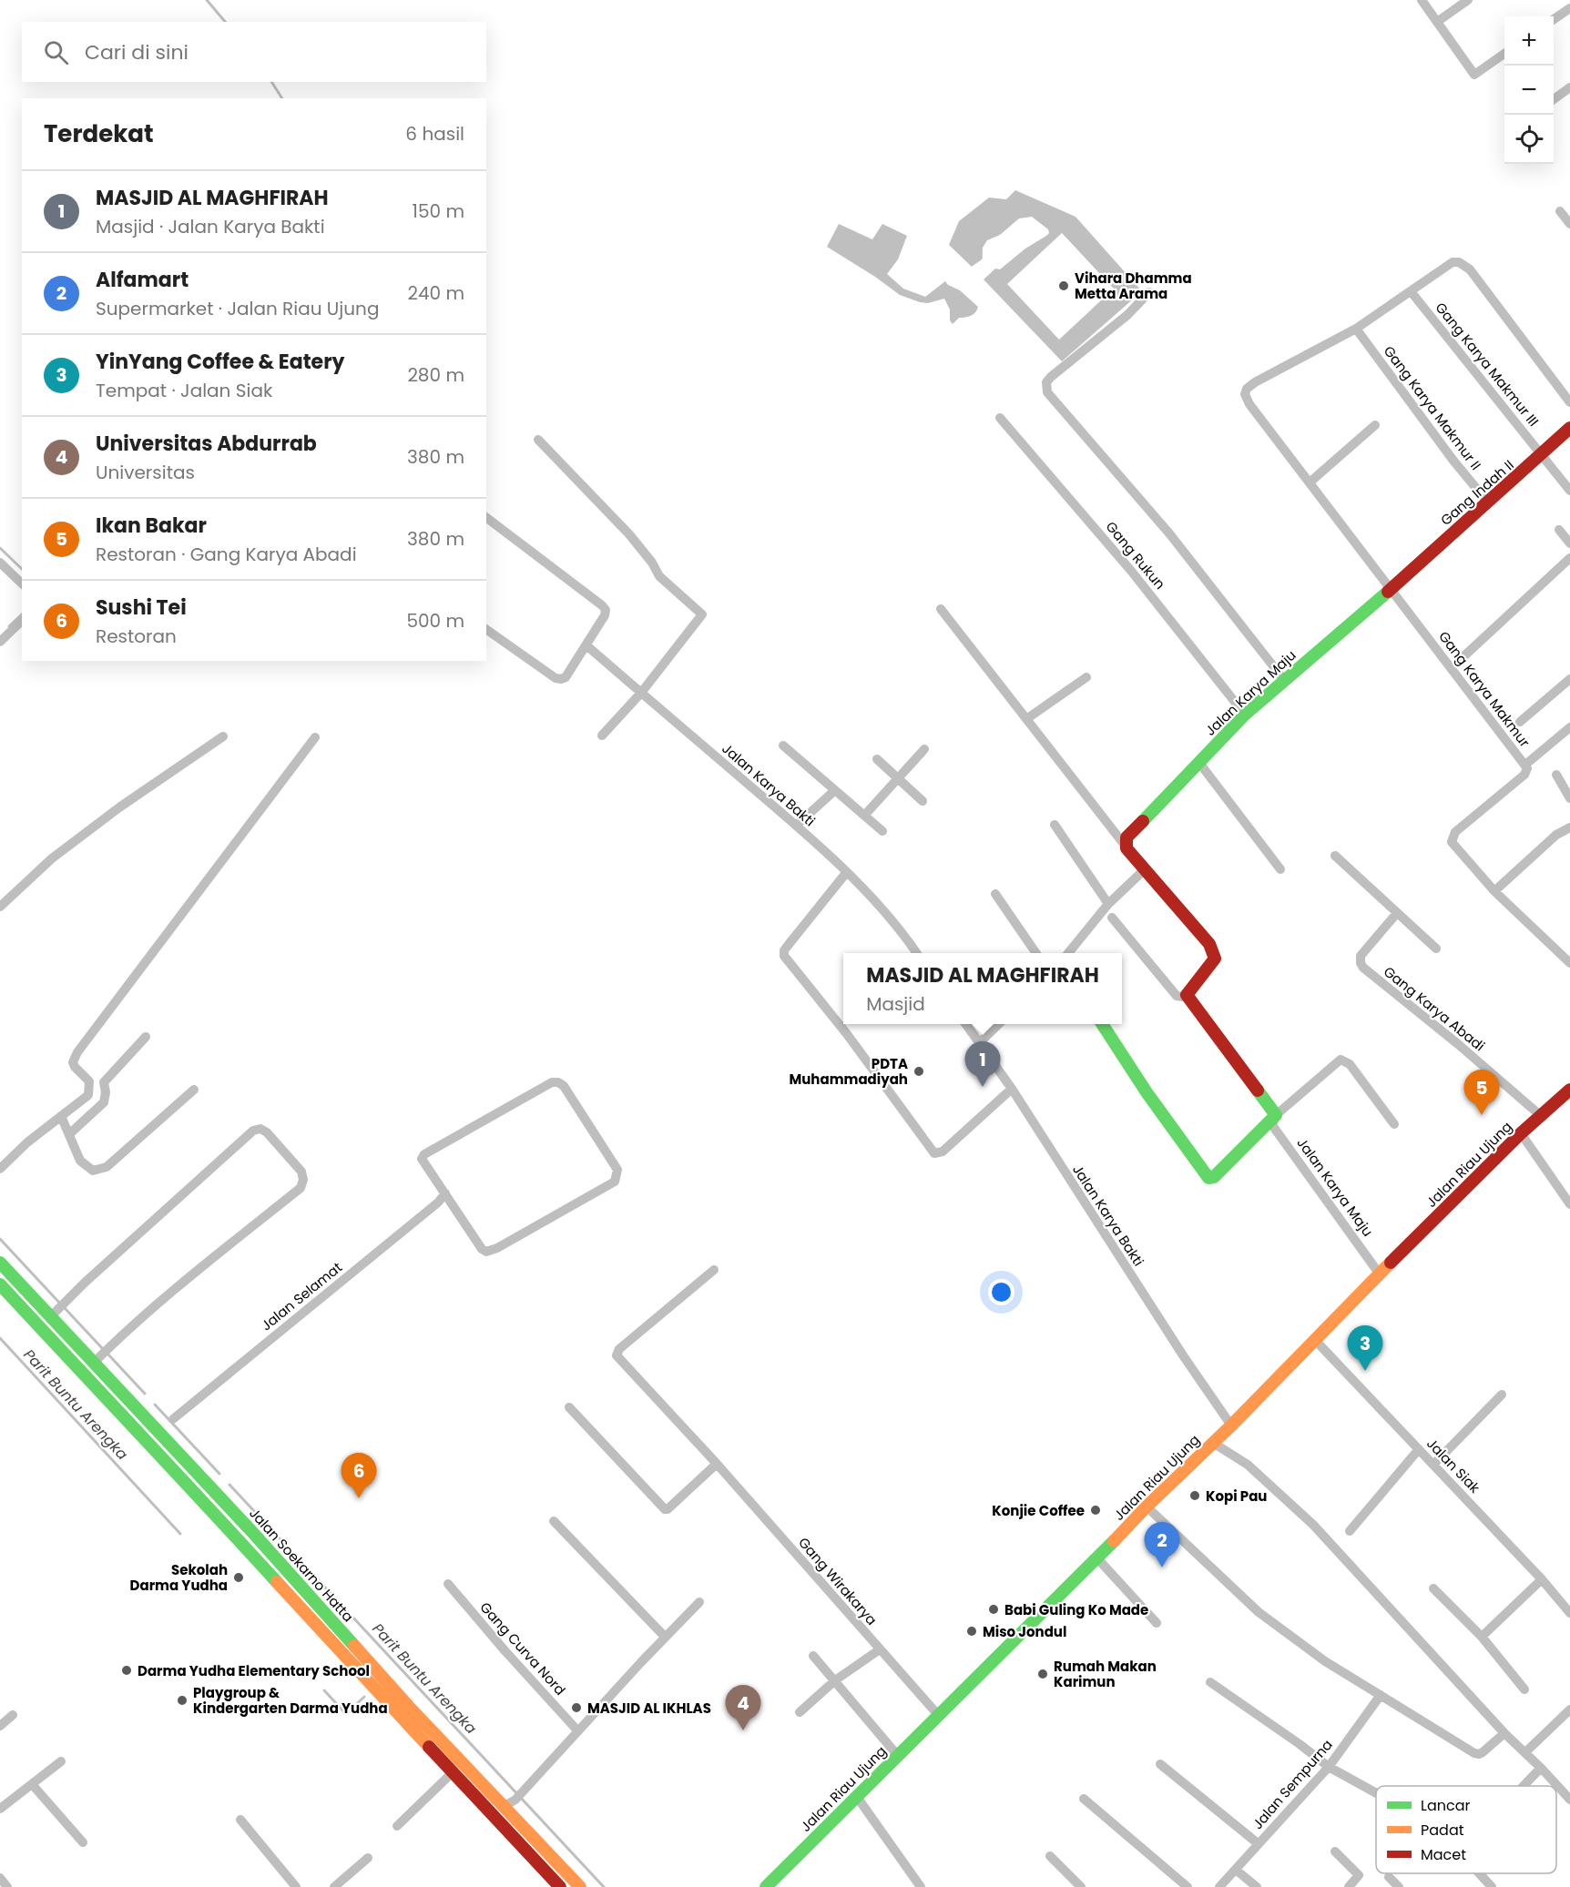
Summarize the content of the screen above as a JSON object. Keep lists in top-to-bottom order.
{
  "streets": {
    "main road": [
      "Gang Indah II",
      "Jalan Karya Maju",
      "Jalan Riau Ujung",
      "Jalan Soekarno Hatta"
    ],
    "street": [
      "Gang Karya Makmur III",
      "Gang Karya Makmur II",
      "Gang Rukun",
      "Gang Karya Makmur",
      "Jalan Karya Bakti",
      "Gang Karya Abadi",
      "Jalan Selamat",
      "Jalan Siak",
      "Gang Wirakarya",
      "Gang Curva Nord",
      "Jalan Sempurna"
    ]
  },
  "crossings": [
    ["Gang Karya Makmur III", "Gang Indah II"],
    ["Gang Karya Makmur II", "Gang Indah II"],
    ["Gang Karya Makmur II", "Gang Karya Makmur"],
    ["Gang Indah II", "Jalan Karya Maju"],
    ["Gang Rukun", "Jalan Karya Maju"],
    ["Gang Karya Makmur", "Jalan Karya Maju"],
    ["Jalan Karya Maju", "Jalan Riau Ujung"],
    ["Jalan Karya Bakti", "Jalan Riau Ujung"],
    ["Gang Karya Abadi", "Jalan Riau Ujung"],
    ["Jalan Riau Ujung", "Jalan Siak"],
    ["Jalan Riau Ujung", "Gang Wirakarya"]
  ],
  "water": ["Parit Buntu Arengka"],
  "places": [
    "Vihara Dhamma Metta Arama",
    "PDTA Muhammadiyah",
    "Kopi Pau",
    "Konjie Coffee",
    "Sekolah Darma Yudha",
    "Babi Guling Ko Made",
    "Miso Jondul",
    "Darma Yudha Elementary School",
    "Rumah Makan Karimun",
    "Playgroup & Kindergarten Darma Yudha",
    "MASJID AL IKHLAS"
  ],
  "legend": ["Lancar", "Padat", "Macet"],
  "page": {
    "map_buttons": ["+", "−"],
    "search": "Cari di sini",
    "heading": ["Terdekat", "6 hasil"],
    "list": [
      {
        "mark": "1",
        "name": "MASJID AL MAGHFIRAH",
        "note": "Masjid · Jalan Karya Bakti",
        "value": "150 m"
      },
      {
        "mark": "2",
        "name": "Alfamart",
        "note": "Supermarket · Jalan Riau Ujung",
        "value": "240 m"
      },
      {
        "mark": "3",
        "name": "YinYang Coffee & Eatery",
        "note": "Tempat · Jalan Siak",
        "value": "280 m"
      },
      {
        "mark": "4",
        "name": "Universitas Abdurrab",
        "note": "Universitas",
        "value": "380 m"
      },
      {
        "mark": "5",
        "name": "Ikan Bakar",
        "note": "Restoran · Gang Karya Abadi",
        "value": "380 m"
      },
      {
        "mark": "6",
        "name": "Sushi Tei",
        "note": "Restoran",
        "value": "500 m"
      }
    ],
    "popup": ["MASJID AL MAGHFIRAH", "Masjid"],
    "pins": [
      "1",
      "5",
      "3",
      "6",
      "2",
      "4"
    ]
  }
}
